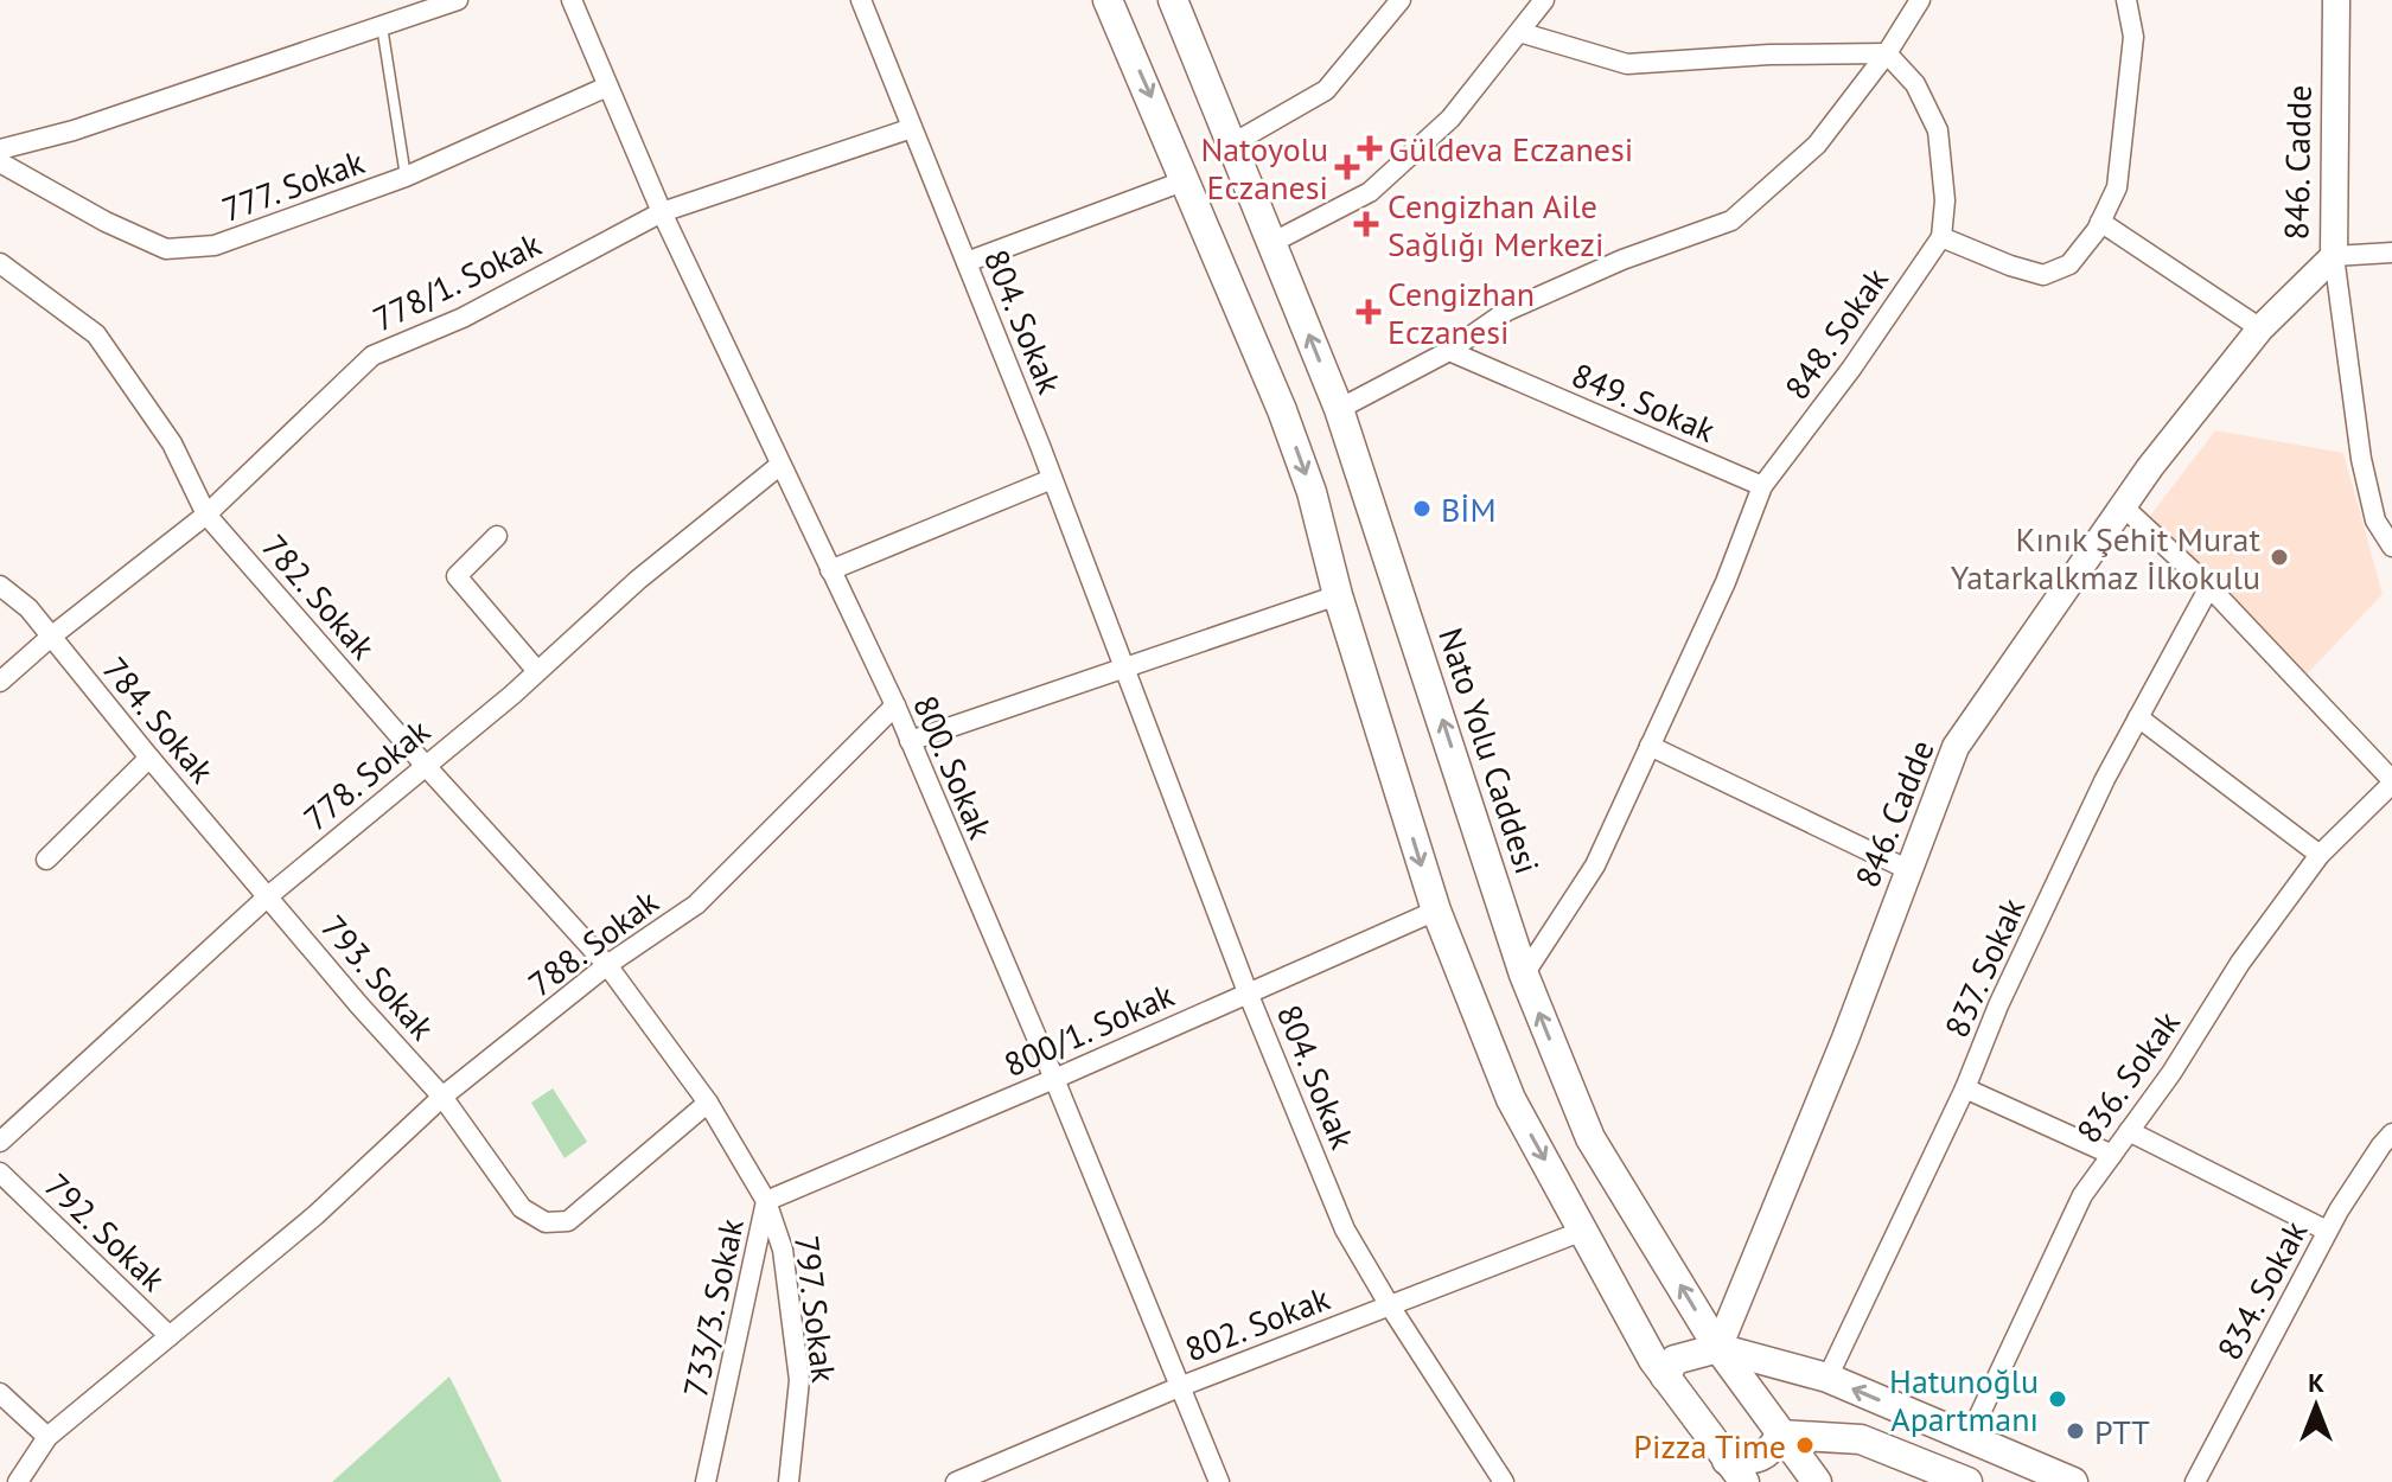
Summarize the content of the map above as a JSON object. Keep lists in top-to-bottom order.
{
  "streets": {
    "main road": ["Nato Yolu Caddesi"],
    "street": [
      "846. Cadde",
      "777. Sokak",
      "778/1. Sokak",
      "804. Sokak",
      "848. Sokak",
      "849. Sokak",
      "782. Sokak",
      "784. Sokak",
      "800. Sokak",
      "778. Sokak",
      "788. Sokak",
      "837. Sokak",
      "793. Sokak",
      "800/1. Sokak",
      "836. Sokak",
      "792. Sokak",
      "834. Sokak",
      "733/3. Sokak",
      "797. Sokak",
      "802. Sokak"
    ]
  },
  "crossings": [
    ["846. Cadde", "Nato Yolu Caddesi"],
    ["777. Sokak", "800. Sokak"],
    ["778/1. Sokak", "804. Sokak"],
    ["778/1. Sokak", "782. Sokak"],
    ["778/1. Sokak", "784. Sokak"],
    ["778/1. Sokak", "800. Sokak"],
    ["804. Sokak", "800/1. Sokak"],
    ["804. Sokak", "802. Sokak"],
    ["848. Sokak", "849. Sokak"],
    ["848. Sokak", "Nato Yolu Caddesi"],
    ["782. Sokak", "778. Sokak"],
    ["782. Sokak", "788. Sokak"],
    ["782. Sokak", "733/3. Sokak"],
    ["784. Sokak", "778. Sokak"],
    ["784. Sokak", "793. Sokak"],
    ["800. Sokak", "778. Sokak"],
    ["800. Sokak", "788. Sokak"],
    ["800. Sokak", "800/1. Sokak"],
    ["800. Sokak", "802. Sokak"],
    ["778. Sokak", "793. Sokak"],
    ["788. Sokak", "793. Sokak"],
    ["788. Sokak", "792. Sokak"],
    ["788. Sokak", "733/3. Sokak"],
    ["793. Sokak", "733/3. Sokak"],
    ["800/1. Sokak", "733/3. Sokak"],
    ["800/1. Sokak", "797. Sokak"],
    ["733/3. Sokak", "797. Sokak"]
  ],
  "places": {
    "health": [
      "Güldeva Eczanesi",
      "Natoyolu Eczanesi",
      "Cengizhan Aile Sağlığı Merkezi",
      "Cengizhan Eczanesi"
    ],
    "other": [
      "BİM",
      "Kınık Şehit Murat Yatarkalkmaz İlkokulu",
      "Hatunoğlu Apartmanı",
      "PTT",
      "Pizza Time"
    ]
  },
  "north": "top"
}
